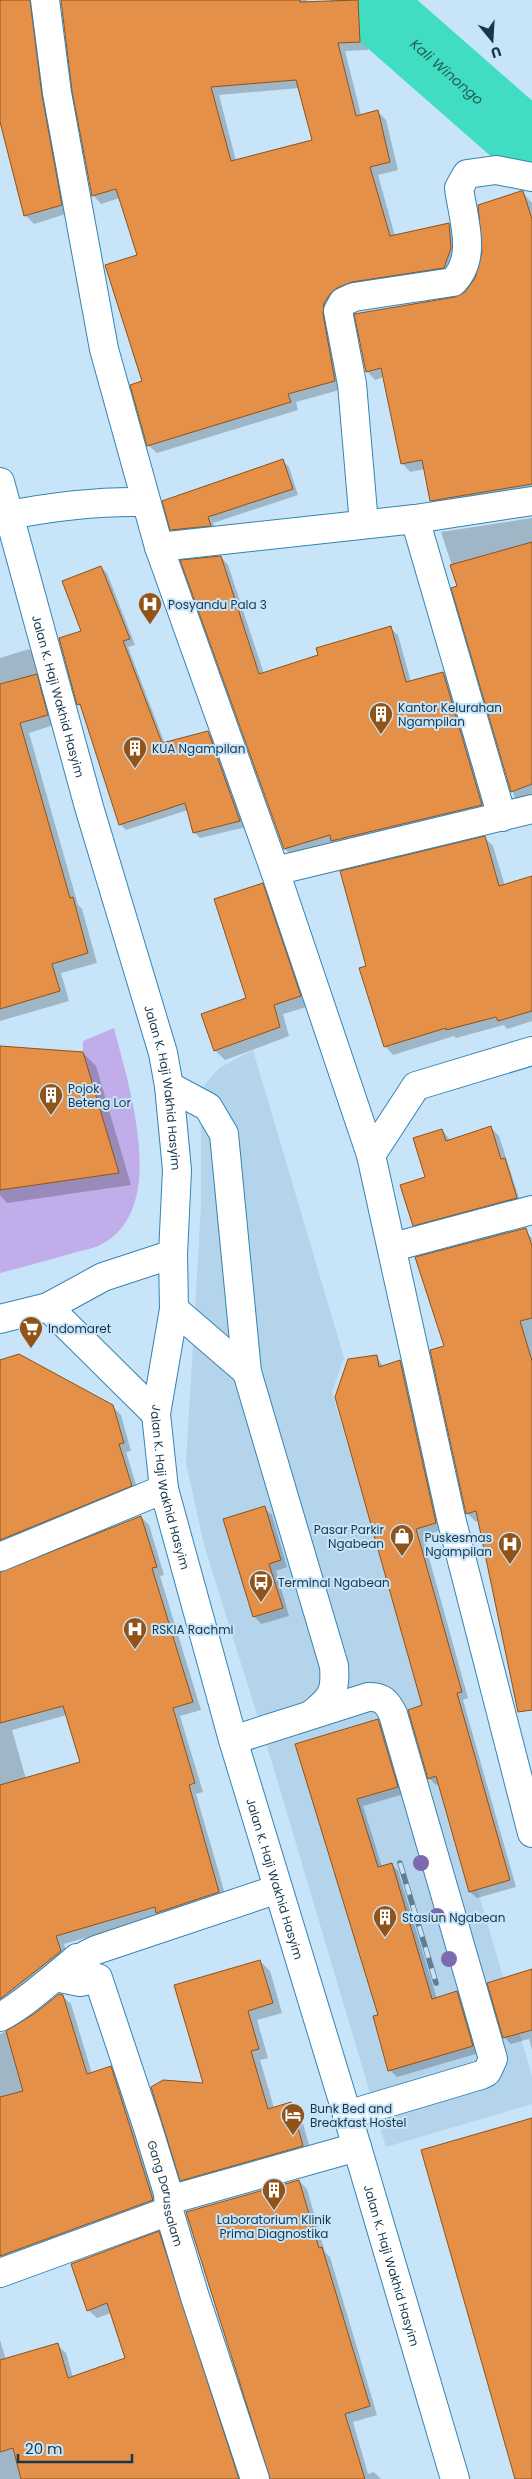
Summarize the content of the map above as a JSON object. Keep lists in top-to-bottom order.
{
  "streets": {
    "street": ["Jalan K. Haji Wakhid Hasyim", "Gang Darussalam"]
  },
  "water": ["Kali Winongo"],
  "places": {
    "hospital": ["Posyandu Pala 3", "Puskesmas Ngampilan", "RSKIA Rachmi"],
    "building": [
      "Kantor Kelurahan Ngampilan",
      "KUA Ngampilan",
      "Pojok Beteng Lor",
      "Stasiun Ngabean",
      "Laboratorium Klinik Prima Diagnostika"
    ],
    "supermarket": ["Indomaret"],
    "shop": ["Pasar Parkir Ngabean"],
    "bus stop": ["Terminal Ngabean"],
    "hotel": ["Bunk Bed and Breakfast Hostel"]
  },
  "scale_bar": "20 m",
  "north": "bottom"
}
